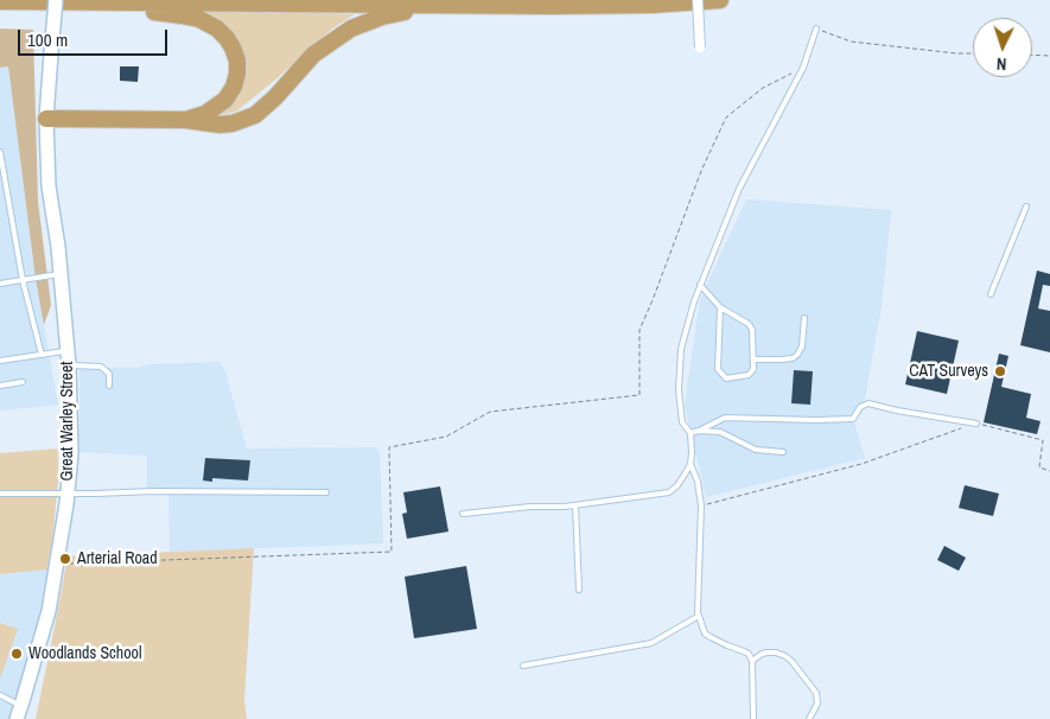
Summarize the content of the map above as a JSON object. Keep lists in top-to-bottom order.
{
  "streets": {
    "main road": ["Great Warley Street"]
  },
  "places": ["CAT Surveys", "Arterial Road", "Woodlands School"],
  "scale_bar": "100 m",
  "north": "bottom"
}
